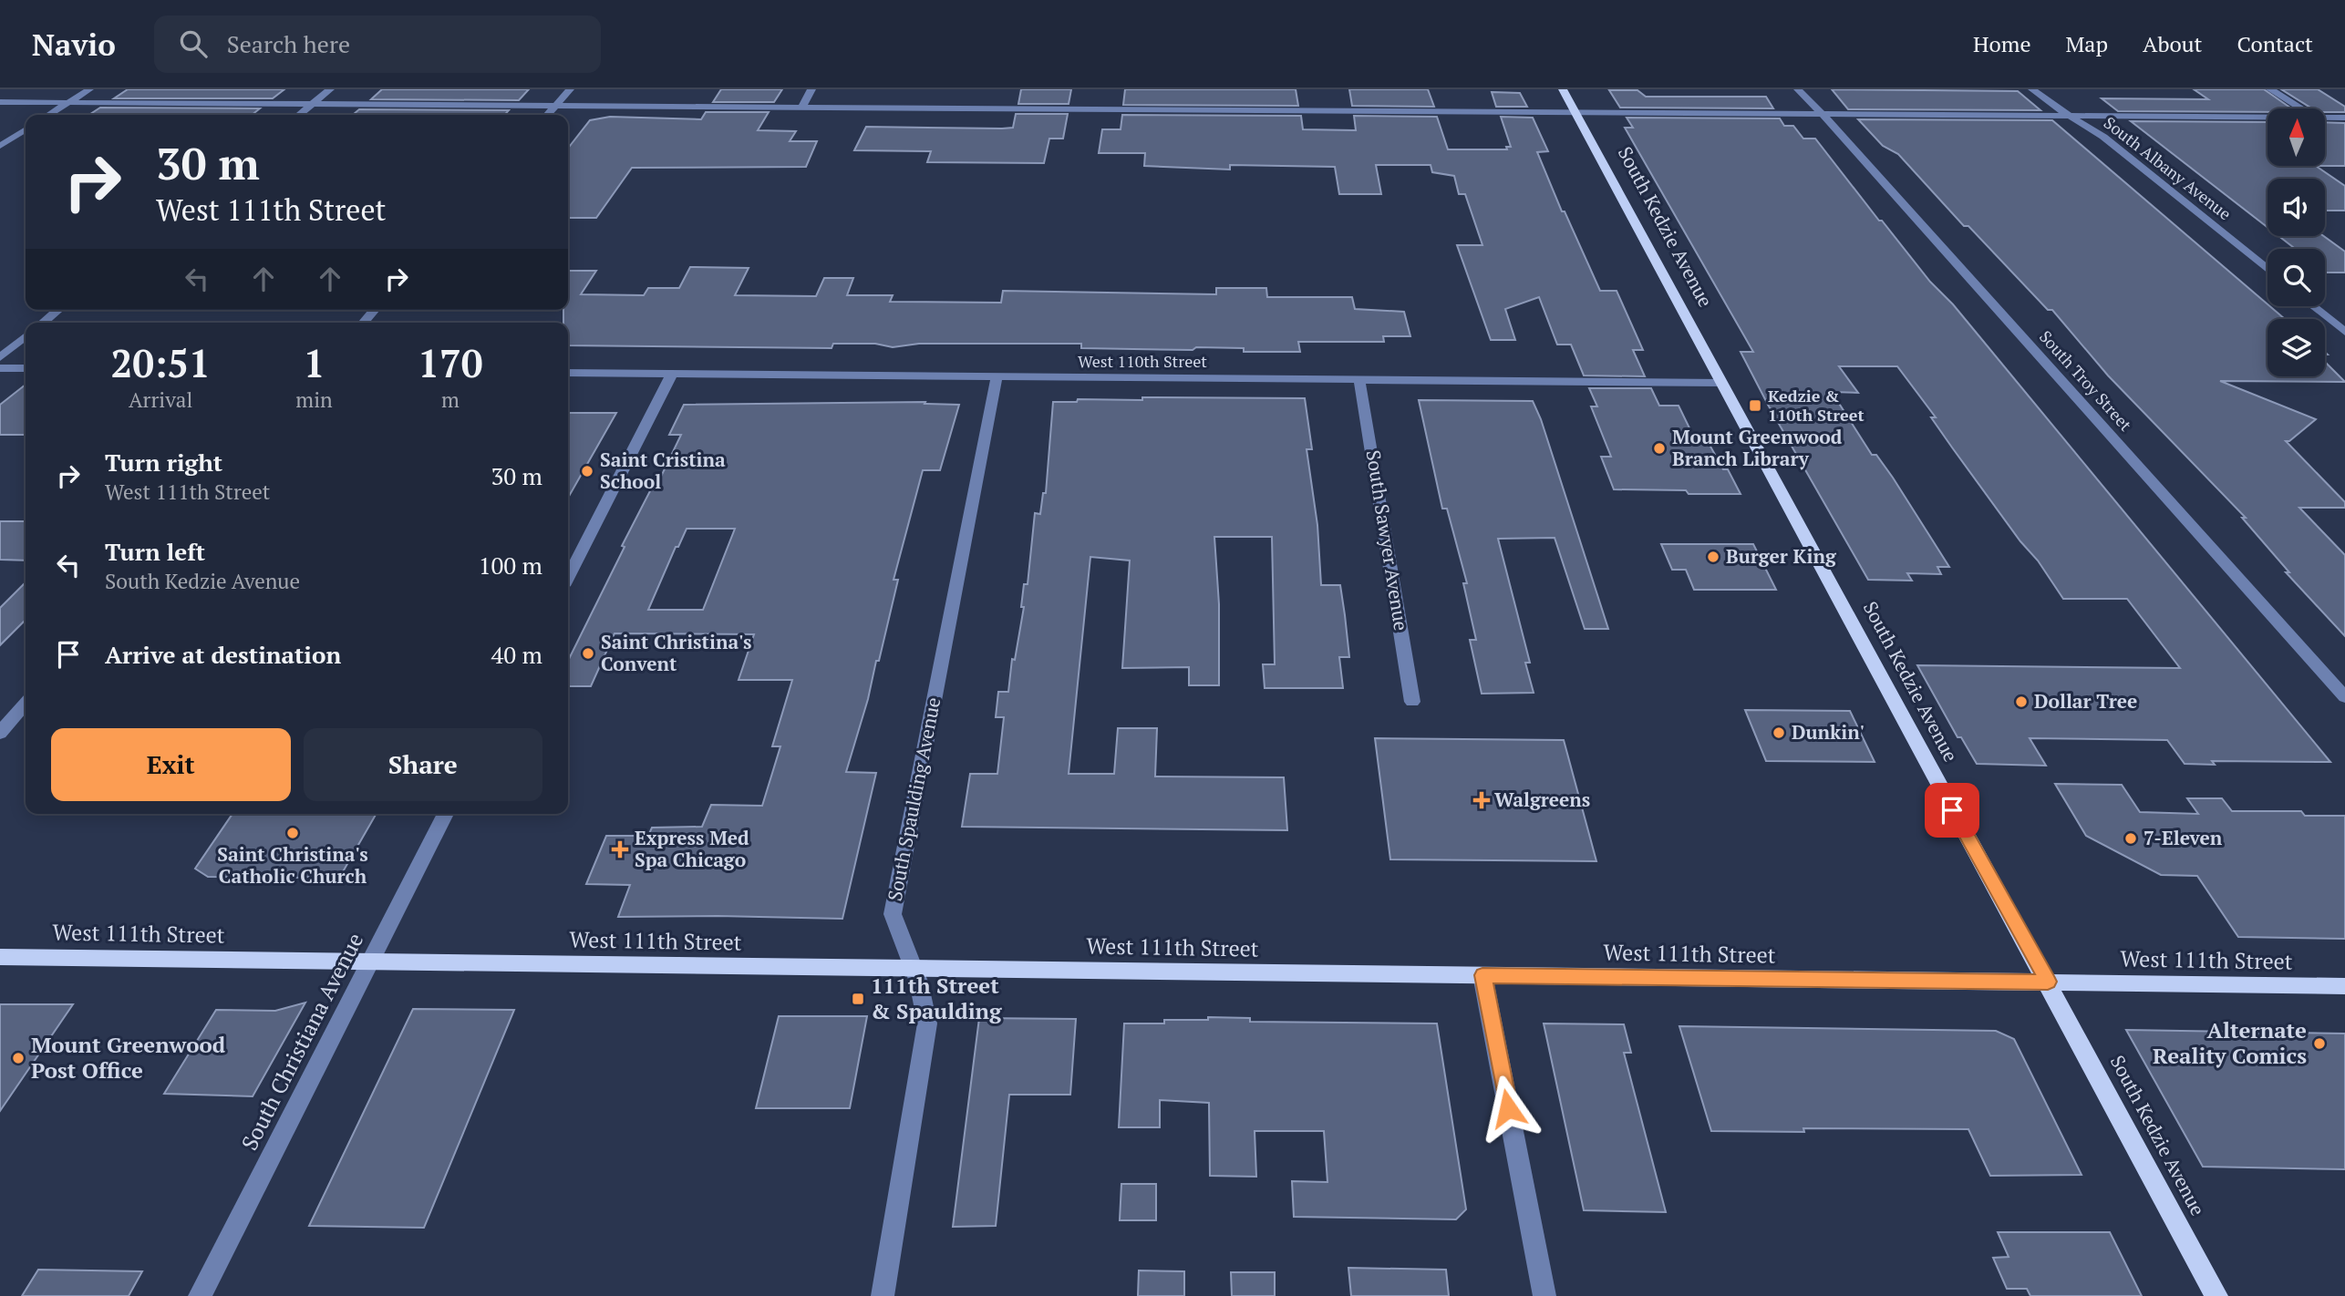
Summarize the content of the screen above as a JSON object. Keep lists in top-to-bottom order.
{
  "streets": {
    "main road": ["South Kedzie Avenue", "West 111th Street"],
    "street": [
      "South Albany Avenue",
      "West 110th Street",
      "South Troy Street",
      "South Sawyer Avenue",
      "South Spaulding Avenue",
      "South Christiana Avenue"
    ]
  },
  "crossings": [
    ["South Kedzie Avenue", "West 110th Street"],
    ["South Kedzie Avenue", "West 111th Street"],
    ["West 110th Street", "South Sawyer Avenue"],
    ["West 110th Street", "South Spaulding Avenue"],
    ["South Spaulding Avenue", "West 111th Street"],
    ["West 111th Street", "South Christiana Avenue"]
  ],
  "places": {
    "transit": ["Kedzie & 110th Street", "111th Street & Spaulding"],
    "other": [
      "Mount Greenwood Branch Library",
      "Saint Cristina School",
      "Burger King",
      "Saint Christina's Convent",
      "Dollar Tree",
      "Dunkin'",
      "Saint Christina's Catholic Church",
      "7-Eleven",
      "Alternate Reality Comics",
      "Mount Greenwood Post Office"
    ],
    "health": ["Walgreens", "Express Med Spa Chicago"]
  },
  "north": "top",
  "page": {
    "header": "Navio",
    "search": "Search here",
    "nav": [
      "Home",
      "Map",
      "About",
      "Contact"
    ],
    "turn": ["30 m", "West 111th Street"],
    "eta": [
      "20:51",
      "Arrival",
      "1",
      "min",
      "170",
      "m"
    ],
    "list": [
      {
        "name": "Turn right",
        "note": "West 111th Street",
        "value": "30 m"
      },
      {
        "name": "Turn left",
        "note": "South Kedzie Avenue",
        "value": "100 m"
      },
      {
        "name": "Arrive at destination",
        "value": "40 m"
      }
    ],
    "buttons": ["Exit", "Share"]
  }
}
